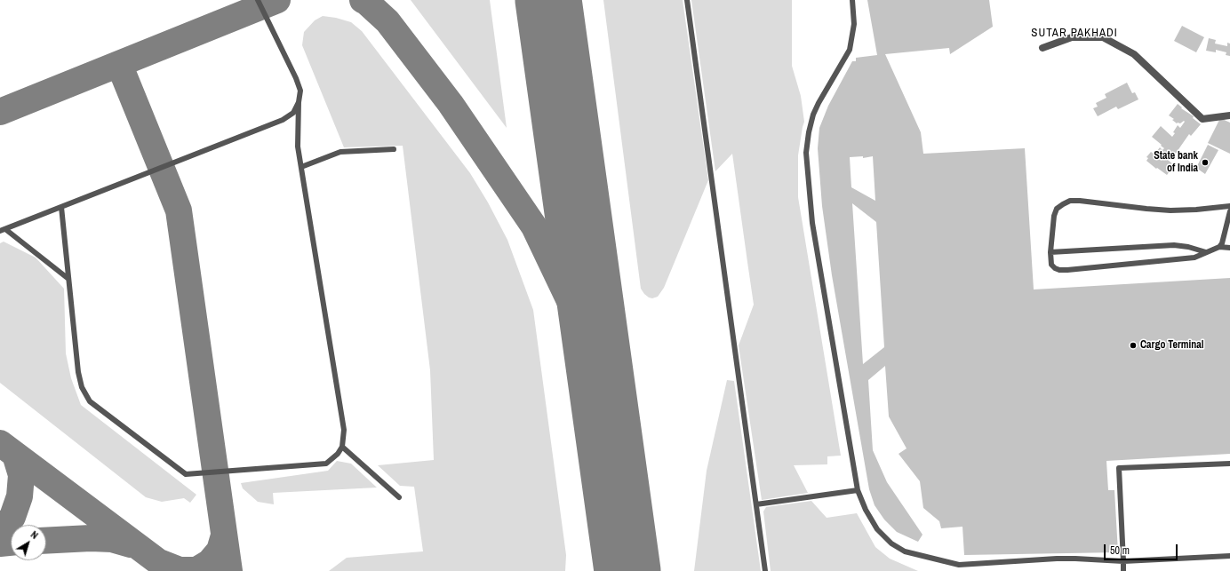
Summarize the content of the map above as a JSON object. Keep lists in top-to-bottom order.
{
  "districts": ["SUTAR PAKHADI"],
  "places": ["State bank of India", "Cargo Terminal"],
  "scale_bar": "50 m",
  "north": "top right"
}
